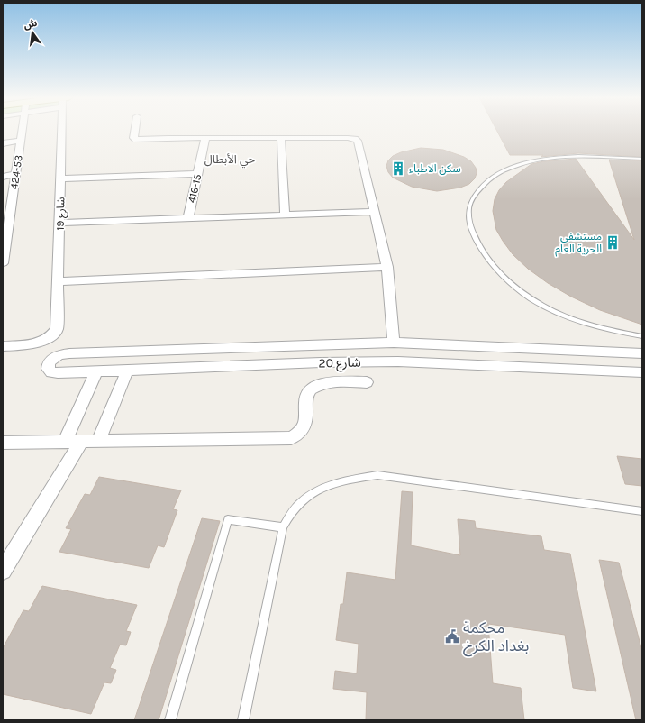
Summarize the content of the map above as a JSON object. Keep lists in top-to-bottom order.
{
  "streets": {
    "street": [
      "424-53",
      "416-15",
      "شارع 19",
      "شارع 20"
    ]
  },
  "crossings": [
    ["شارع 19", "شارع 20"]
  ],
  "districts": ["حي الأبطال"],
  "places": {
    "building": ["سكن الاطباء", "مستشفى الحرية العام"],
    "public building": ["محكمة بغداد الكرخ"]
  },
  "north": "top"
}
